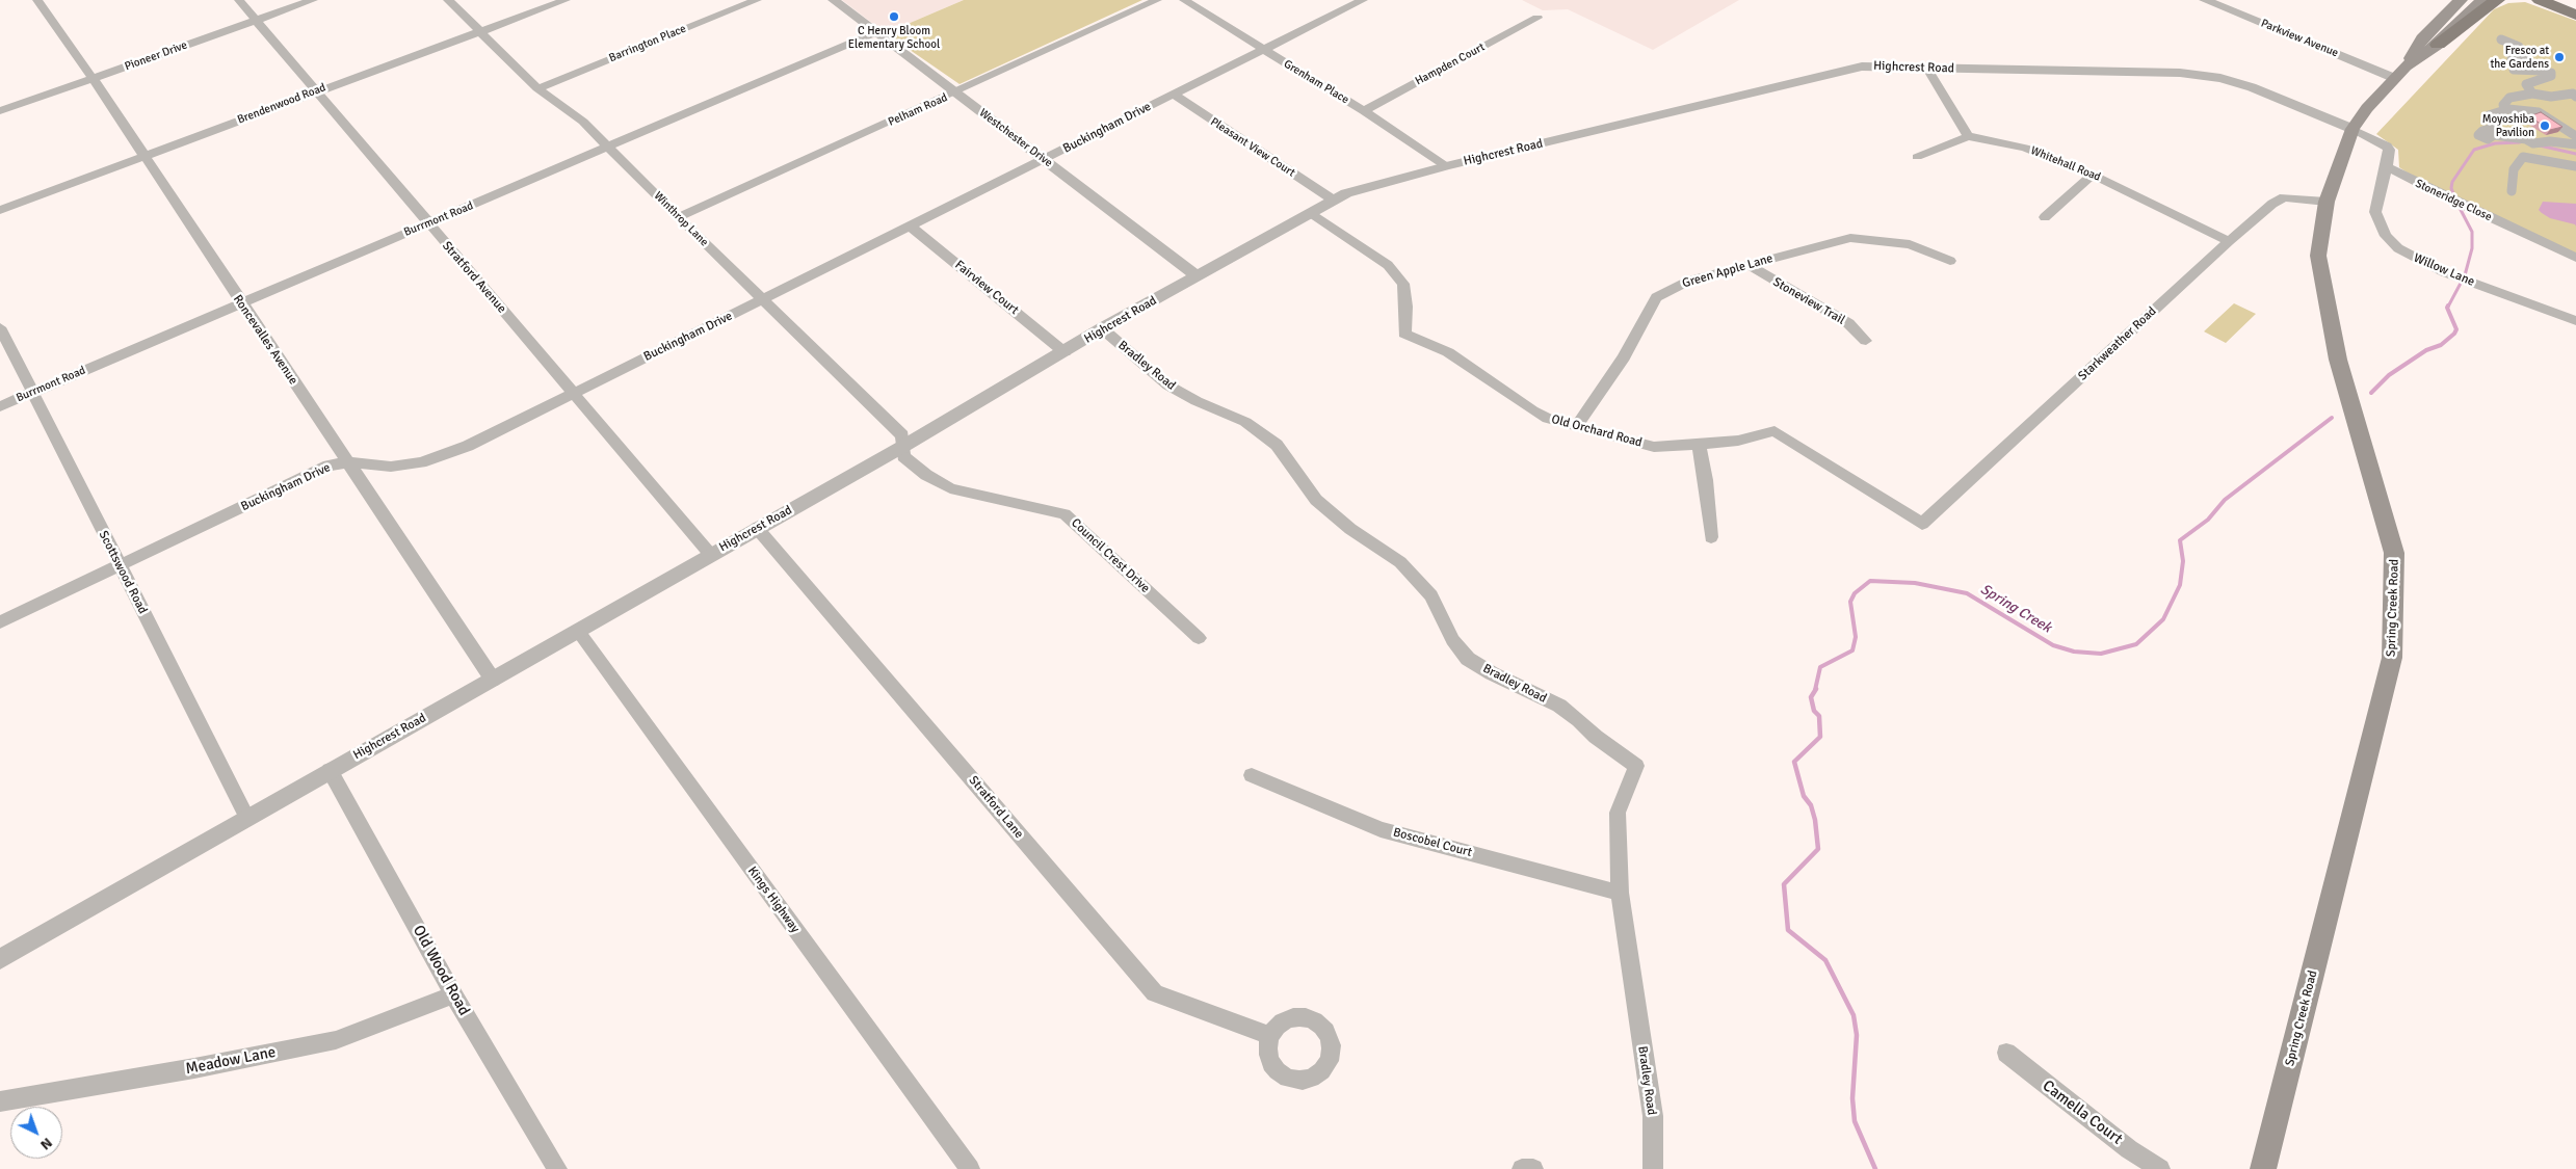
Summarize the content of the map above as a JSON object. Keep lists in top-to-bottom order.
{
  "streets": {
    "main road": ["Spring Creek Road"],
    "street": [
      "Parkview Avenue",
      "Barrington Place",
      "Pioneer Drive",
      "Hampden Court",
      "Highcrest Road",
      "Grenham Place",
      "Brendenwood Road",
      "Pelham Road",
      "Buckingham Drive",
      "Westchester Drive",
      "Pleasant View Court",
      "Whitehall Road",
      "Stoneridge Close",
      "Burrmont Road",
      "Winthrop Lane",
      "Willow Lane",
      "Green Apple Lane",
      "Stratford Avenue",
      "Fairview Court",
      "Stoneview Trail",
      "Roncevalles Avenue",
      "Starkweather Road",
      "Bradley Road",
      "Old Orchard Road",
      "Council Crest Drive",
      "Scottswood Road",
      "Stratford Lane",
      "Boscobel Court",
      "Kings Highway",
      "Old Wood Road",
      "Meadow Lane",
      "Camella Court"
    ]
  },
  "crossings": [
    ["Parkview Avenue", "Spring Creek Road"],
    ["Barrington Place", "Winthrop Lane"],
    ["Pioneer Drive", "Stratford Avenue"],
    ["Pioneer Drive", "Roncevalles Avenue"],
    ["Hampden Court", "Grenham Place"],
    ["Highcrest Road", "Grenham Place"],
    ["Highcrest Road", "Westchester Drive"],
    ["Highcrest Road", "Pleasant View Court"],
    ["Highcrest Road", "Winthrop Lane"],
    ["Highcrest Road", "Stratford Avenue"],
    ["Highcrest Road", "Fairview Court"],
    ["Highcrest Road", "Roncevalles Avenue"],
    ["Highcrest Road", "Bradley Road"],
    ["Highcrest Road", "Old Orchard Road"],
    ["Highcrest Road", "Council Crest Drive"],
    ["Highcrest Road", "Scottswood Road"],
    ["Highcrest Road", "Spring Creek Road"],
    ["Highcrest Road", "Stratford Lane"],
    ["Highcrest Road", "Kings Highway"],
    ["Highcrest Road", "Old Wood Road"],
    ["Grenham Place", "Buckingham Drive"],
    ["Brendenwood Road", "Winthrop Lane"],
    ["Brendenwood Road", "Stratford Avenue"],
    ["Brendenwood Road", "Roncevalles Avenue"],
    ["Pelham Road", "Westchester Drive"],
    ["Pelham Road", "Winthrop Lane"],
    ["Buckingham Drive", "Westchester Drive"],
    ["Buckingham Drive", "Pleasant View Court"],
    ["Buckingham Drive", "Winthrop Lane"],
    ["Buckingham Drive", "Stratford Avenue"],
    ["Buckingham Drive", "Fairview Court"],
    ["Buckingham Drive", "Roncevalles Avenue"],
    ["Buckingham Drive", "Scottswood Road"],
    ["Westchester Drive", "Burrmont Road"],
    ["Whitehall Road", "Starkweather Road"],
    ["Stoneridge Close", "Willow Lane"],
    ["Burrmont Road", "Winthrop Lane"],
    ["Burrmont Road", "Stratford Avenue"],
    ["Burrmont Road", "Roncevalles Avenue"],
    ["Burrmont Road", "Scottswood Road"],
    ["Winthrop Lane", "Council Crest Drive"],
    ["Green Apple Lane", "Stoneview Trail"],
    ["Green Apple Lane", "Old Orchard Road"],
    ["Starkweather Road", "Old Orchard Road"],
    ["Starkweather Road", "Spring Creek Road"],
    ["Bradley Road", "Boscobel Court"],
    ["Old Wood Road", "Meadow Lane"]
  ],
  "water": ["Spring Creek"],
  "places": ["C Henry Bloom Elementary School", "Fresco at the Gardens", "Moyoshiba Pavilion"],
  "north": "bottom right"
}
